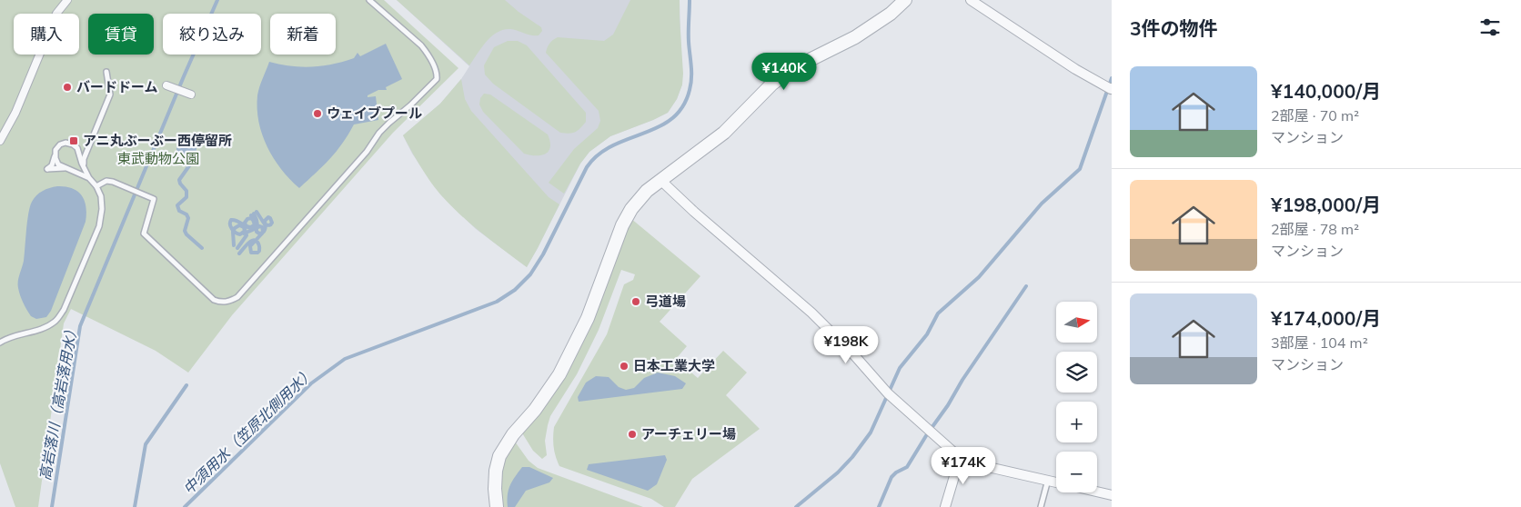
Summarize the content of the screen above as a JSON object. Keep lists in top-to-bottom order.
{
  "water": ["高岩落川（高岩落用水）", "中須用水（笠原北側用水）"],
  "parks": ["東武動物公園"],
  "places": {
    "other": [
      "バードドーム",
      "ウェイブプール",
      "弓道場",
      "日本工業大学",
      "アーチェリー場"
    ],
    "transit": ["アニ丸ぶーぶー西停留所"]
  },
  "north": "right",
  "page": {
    "heading": "3件の物件",
    "chip": [
      "購入",
      "賃貸",
      "絞り込み",
      "新着"
    ],
    "price": ["¥140K", "¥198K", "¥174K"],
    "list": [
      {
        "name": "¥140,000/月",
        "note": "2部屋 · 70 m² · マンション"
      },
      {
        "name": "¥198,000/月",
        "note": "2部屋 · 78 m² · マンション"
      },
      {
        "name": "¥174,000/月",
        "note": "3部屋 · 104 m² · マンション"
      }
    ],
    "map_buttons": ["+", "−"]
  }
}
